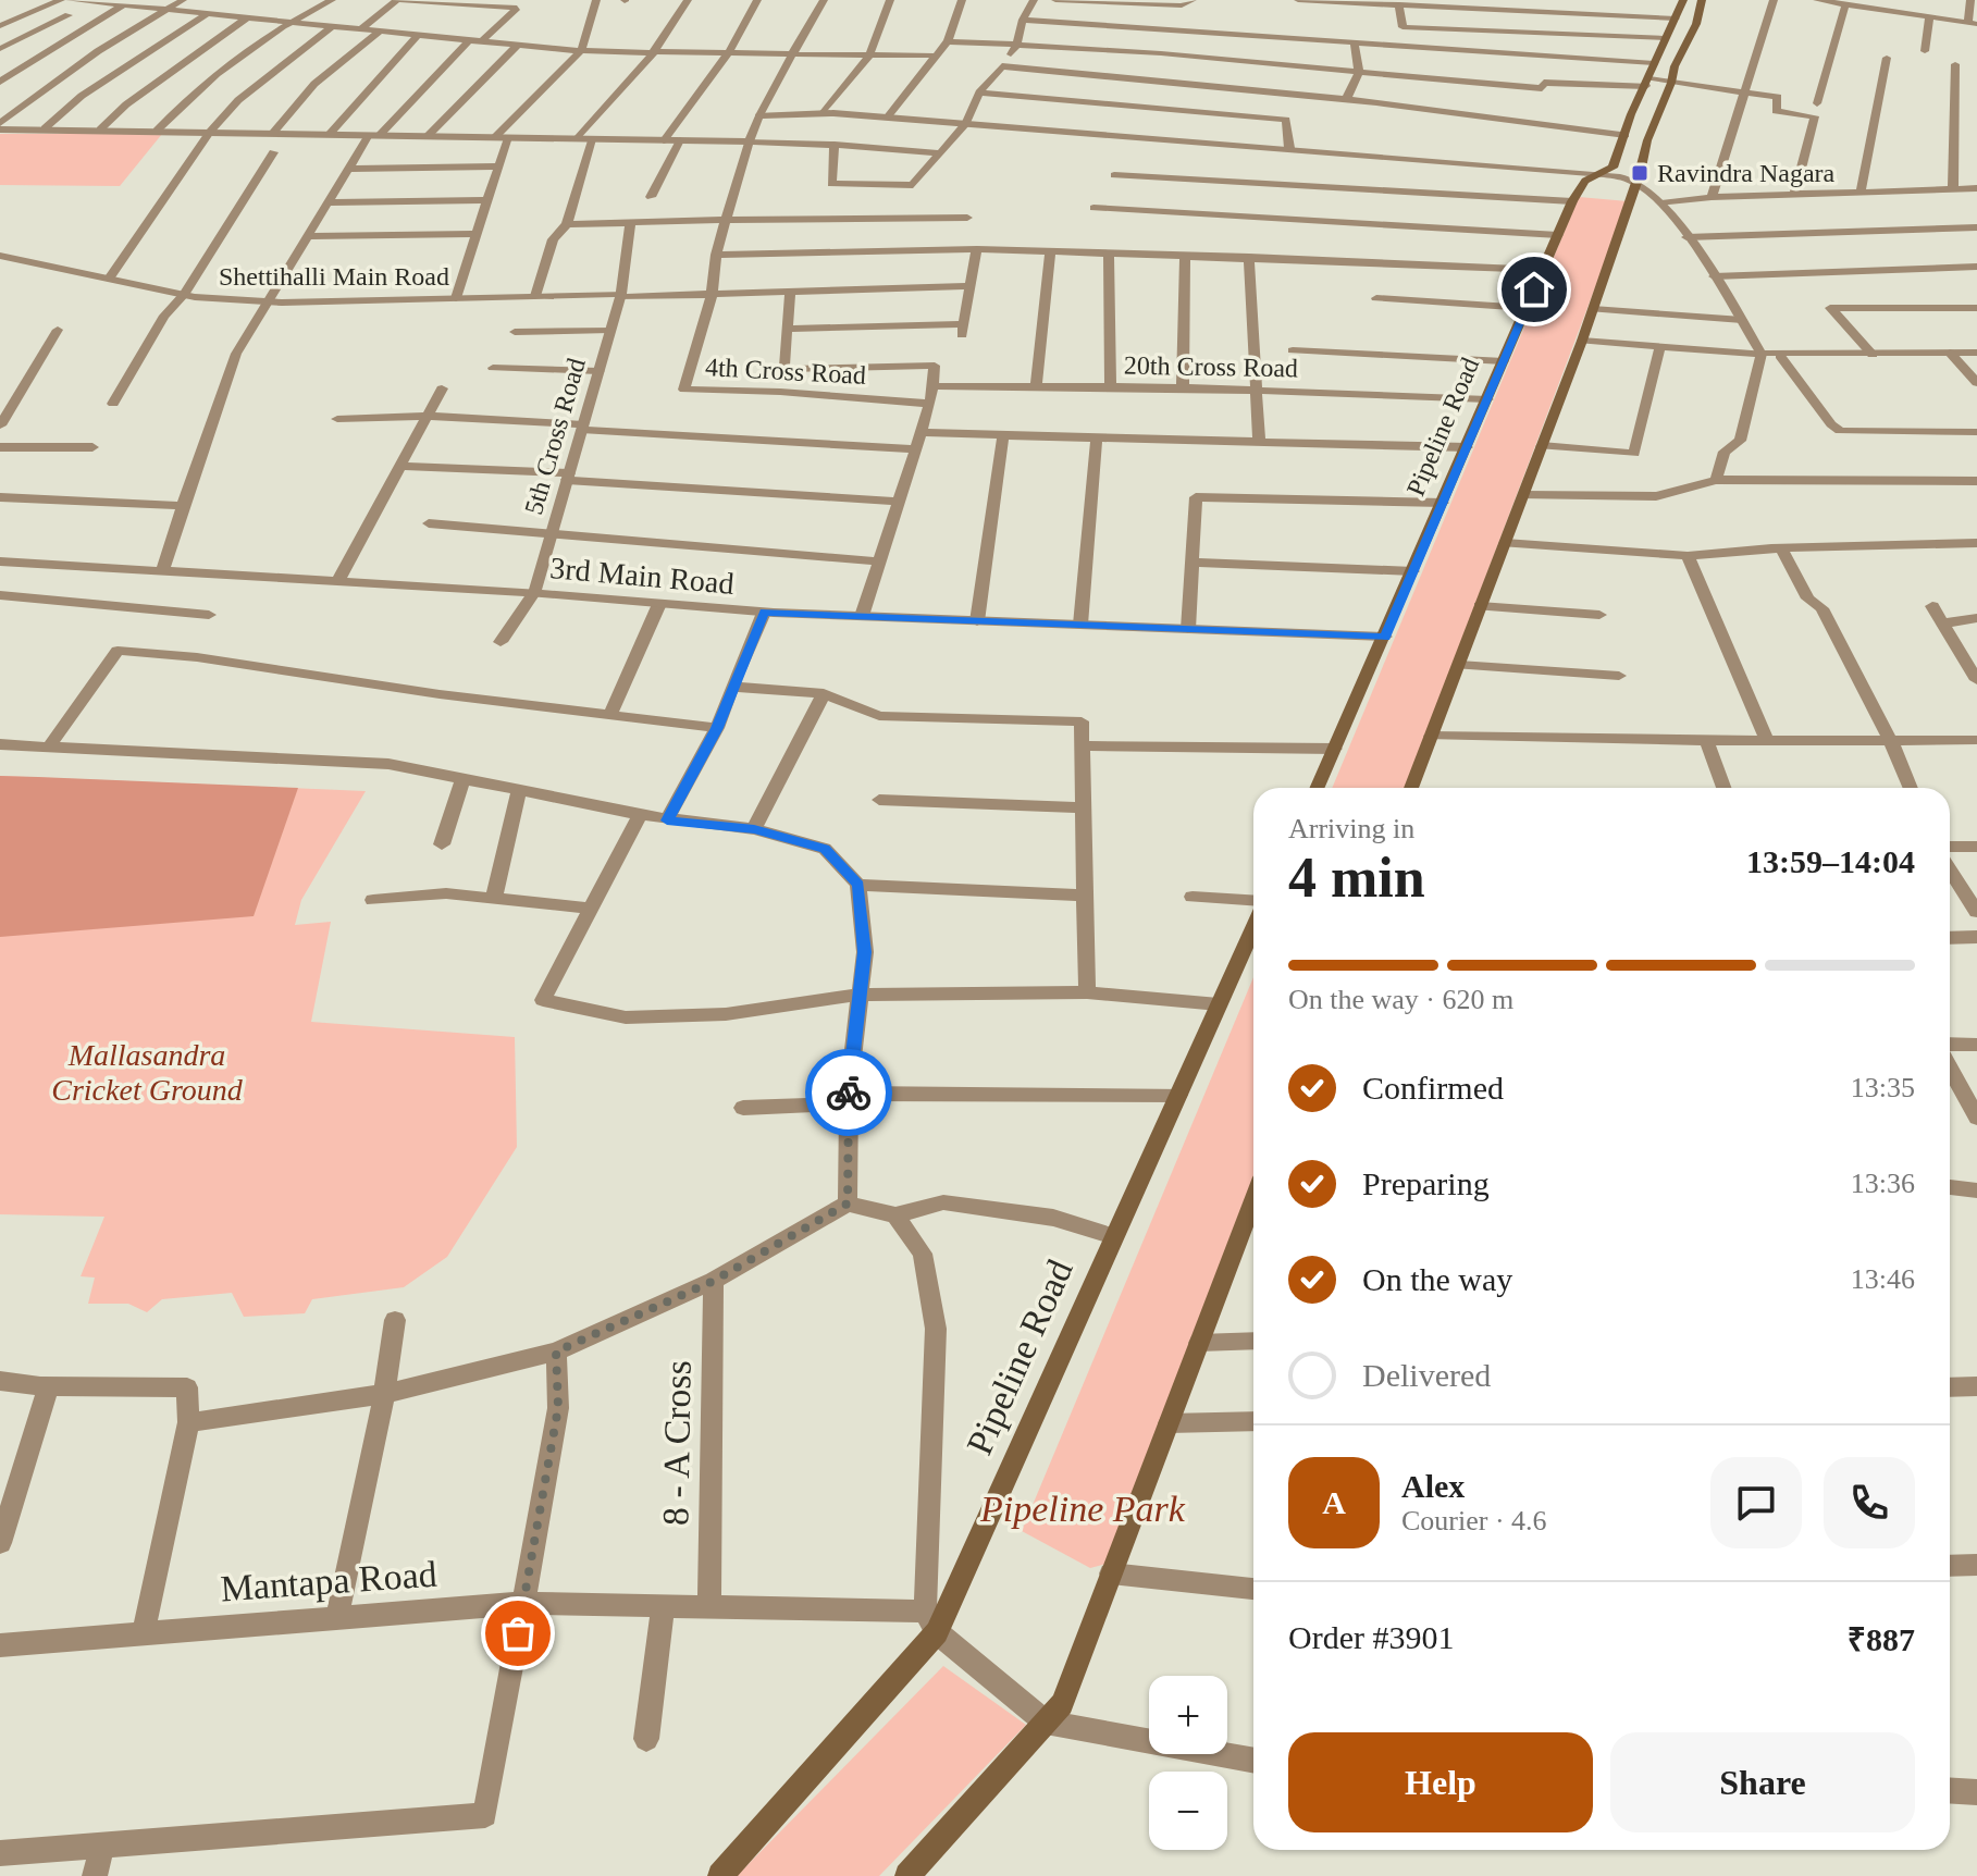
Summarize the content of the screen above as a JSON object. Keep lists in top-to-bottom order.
{
  "streets": {
    "main road": ["Pipeline Road"],
    "street": [
      "Shettihalli Main Road",
      "20th Cross Road",
      "4th Cross Road",
      "5th Cross Road",
      "3rd Main Road",
      "8 - A Cross",
      "Mantapa Road"
    ]
  },
  "crossings": [
    ["Shettihalli Main Road", "4th Cross Road"],
    ["Shettihalli Main Road", "5th Cross Road"],
    ["20th Cross Road", "Pipeline Road"],
    ["Pipeline Road", "3rd Main Road"],
    ["Pipeline Road", "Mantapa Road"],
    ["5th Cross Road", "3rd Main Road"],
    ["8 - A Cross", "Mantapa Road"]
  ],
  "parks": ["Mallasandra Cricket Ground", "Pipeline Park"],
  "places": {
    "transit": ["Ravindra Nagara"]
  },
  "page": {
    "heading": ["4 min", "Arriving in", "13:59–14:04"],
    "panel": [
      "Alex",
      "Courier · 4.6",
      "Order #3901",
      "₹887"
    ],
    "bar": "On the way · 620 m",
    "list": [
      ["Confirmed", "13:35"],
      ["Preparing", "13:36"],
      ["On the way", "13:46"],
      "Delivered"
    ],
    "round": "A",
    "map_buttons": ["+", "−"],
    "buttons": ["Help", "Share"]
  }
}
